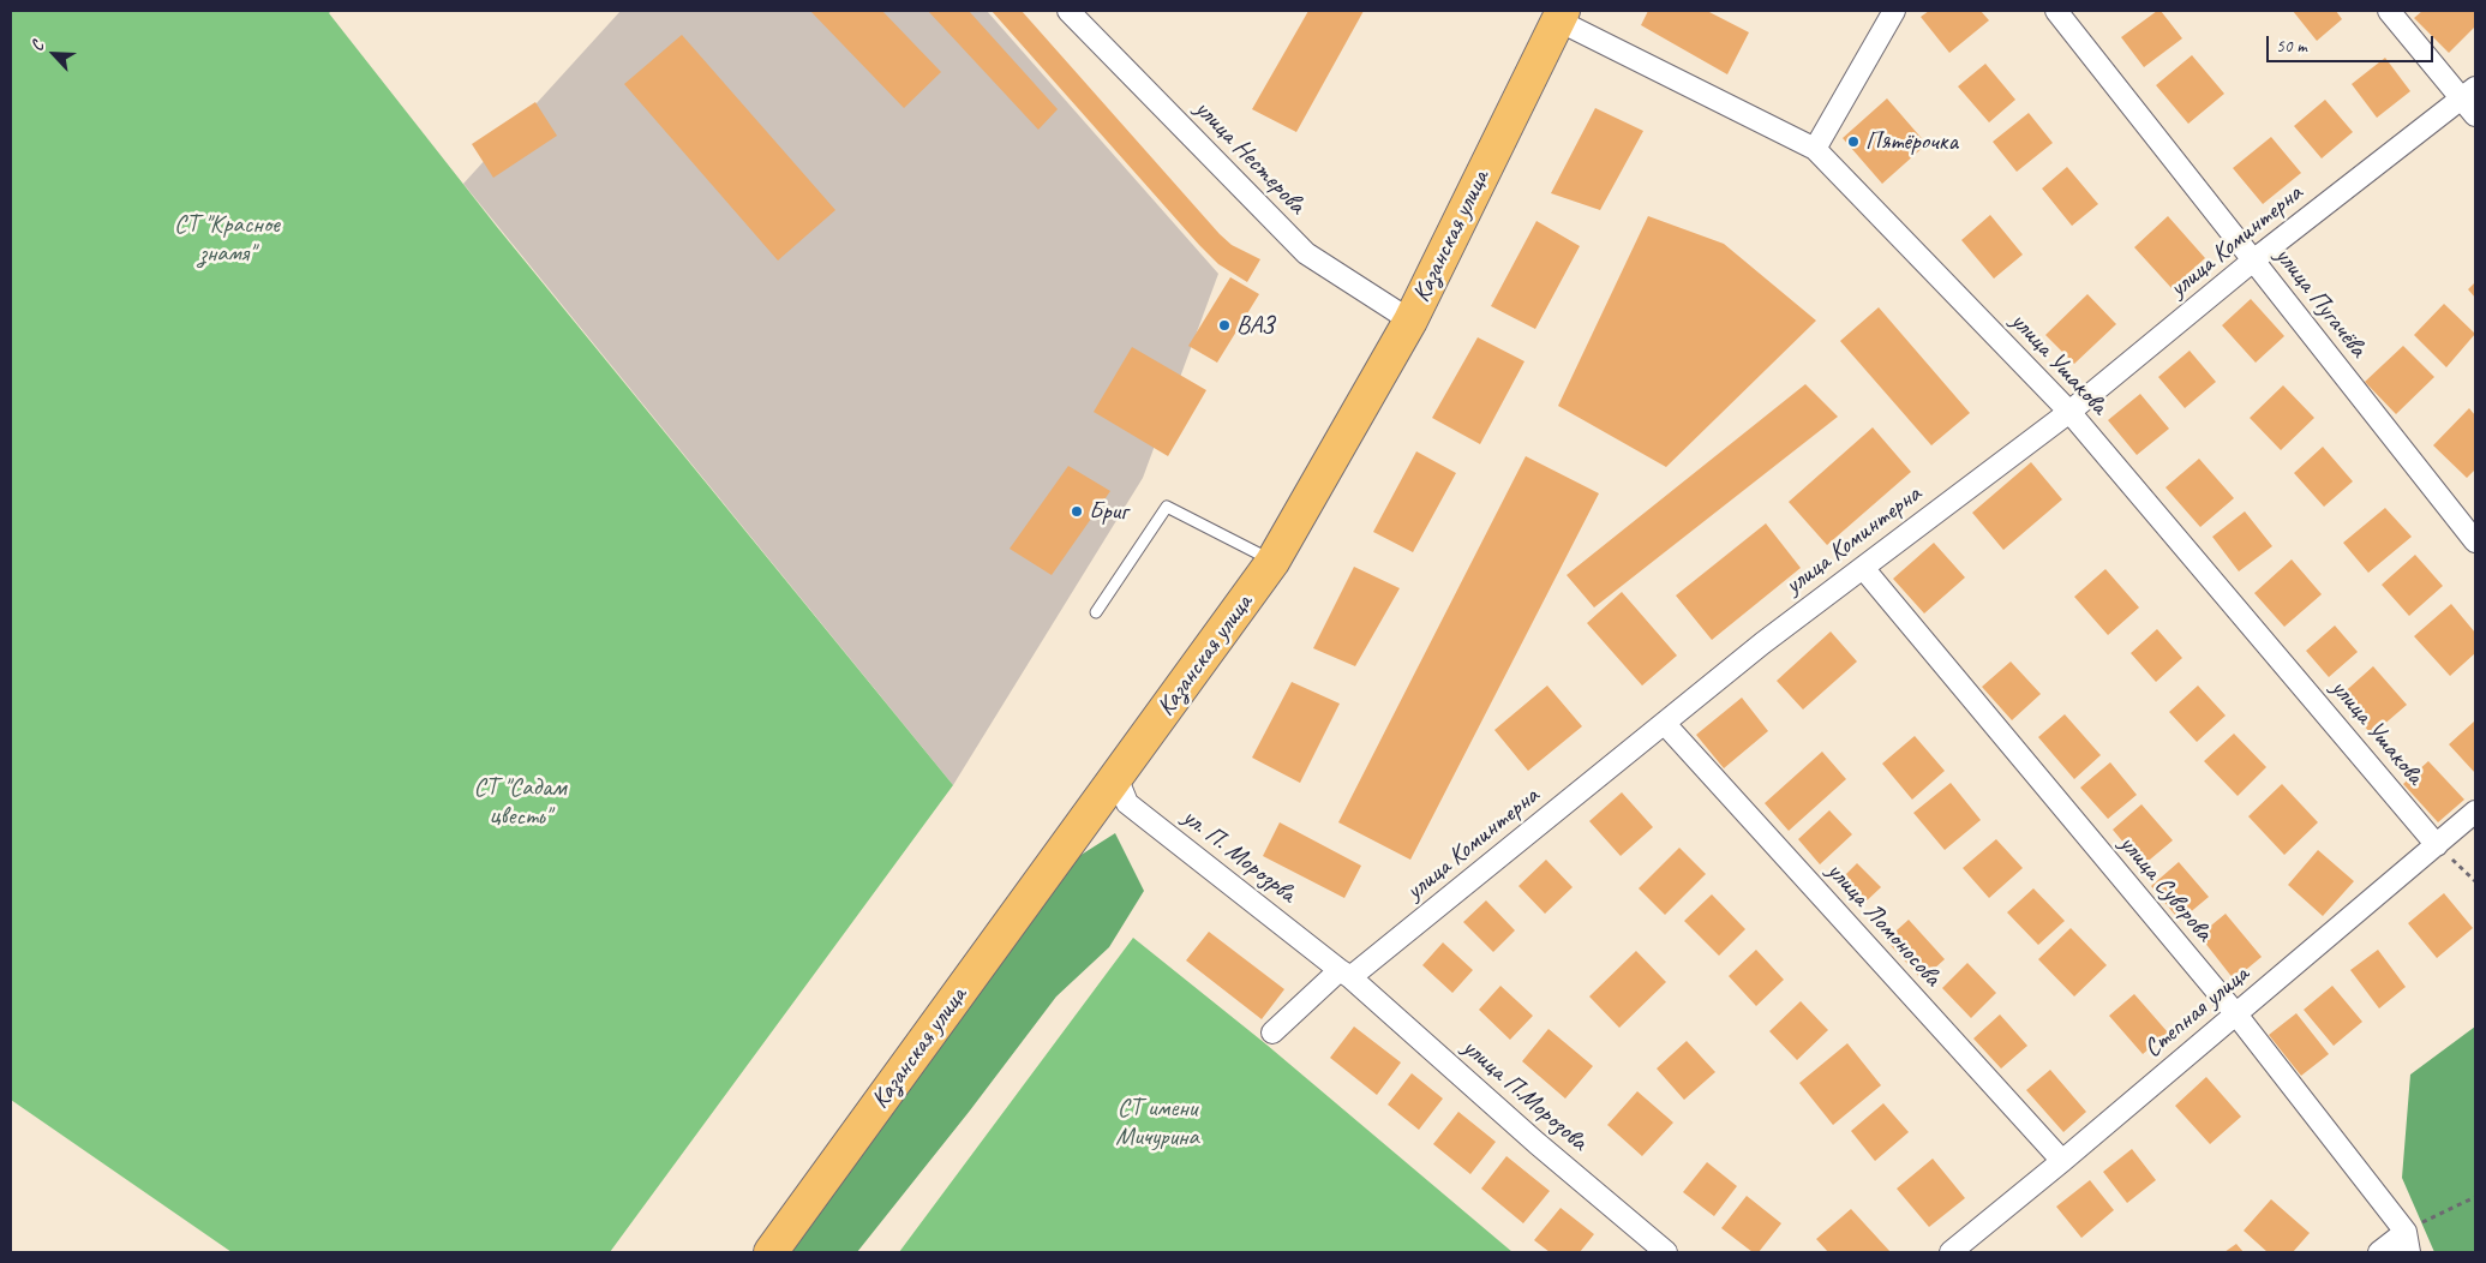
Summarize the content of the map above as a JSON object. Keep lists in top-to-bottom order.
{
  "streets": {
    "highway": ["Казанская улица"],
    "street": [
      "улица Нестерова",
      "улица Коминтерна",
      "улица Пугачёва",
      "улица Ушакова",
      "ул. П. Морозрва",
      "улица Суворова",
      "улица Ломоносова",
      "Степная улица",
      "улица П.Морозова"
    ]
  },
  "crossings": [
    ["улица Нестерова", "Казанская улица"],
    ["Казанская улица", "улица Ушакова"],
    ["Казанская улица", "ул. П. Морозрва"],
    ["улица Коминтерна", "улица Пугачёва"],
    ["улица Коминтерна", "улица Ушакова"],
    ["улица Коминтерна", "ул. П. Морозрва"],
    ["улица Коминтерна", "улица Суворова"],
    ["улица Коминтерна", "улица Ломоносова"],
    ["улица Коминтерна", "улица П.Морозова"],
    ["улица Ушакова", "Степная улица"],
    ["ул. П. Морозрва", "улица П.Морозова"],
    ["улица Суворова", "Степная улица"],
    ["улица Ломоносова", "Степная улица"]
  ],
  "parks": ["СТ \"Красное знамя\"", "СТ \"Садам цвесть\"", "СТ имени Мичурина"],
  "places": ["Пятёрочка", "ВАЗ", "Бриг"],
  "scale_bar": "50 m",
  "north": "top left"
}
